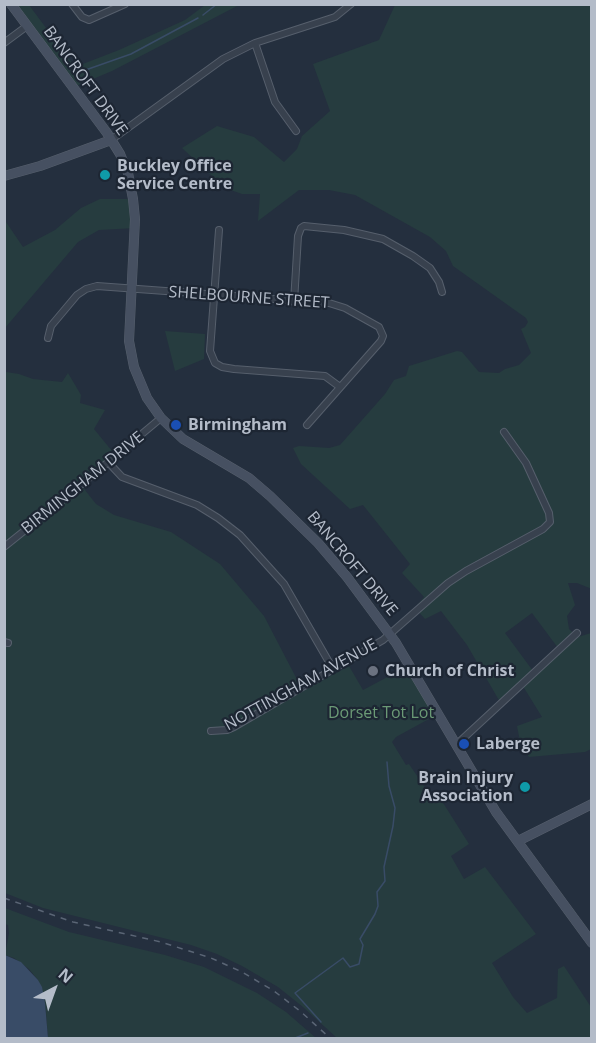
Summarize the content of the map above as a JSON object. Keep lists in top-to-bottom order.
{
  "streets": {
    "main road": ["BANCROFT DRIVE"],
    "street": ["SHELBOURNE STREET", "BIRMINGHAM DRIVE", "NOTTINGHAM AVENUE"]
  },
  "crossings": [
    ["BANCROFT DRIVE", "SHELBOURNE STREET"],
    ["BANCROFT DRIVE", "BIRMINGHAM DRIVE"],
    ["BANCROFT DRIVE", "NOTTINGHAM AVENUE"]
  ],
  "parks": ["Dorset Tot Lot"],
  "places": [
    "Buckley Office Service Centre",
    "Birmingham",
    "Church of Christ",
    "Laberge",
    "Brain Injury Association"
  ],
  "north": "top right"
}
